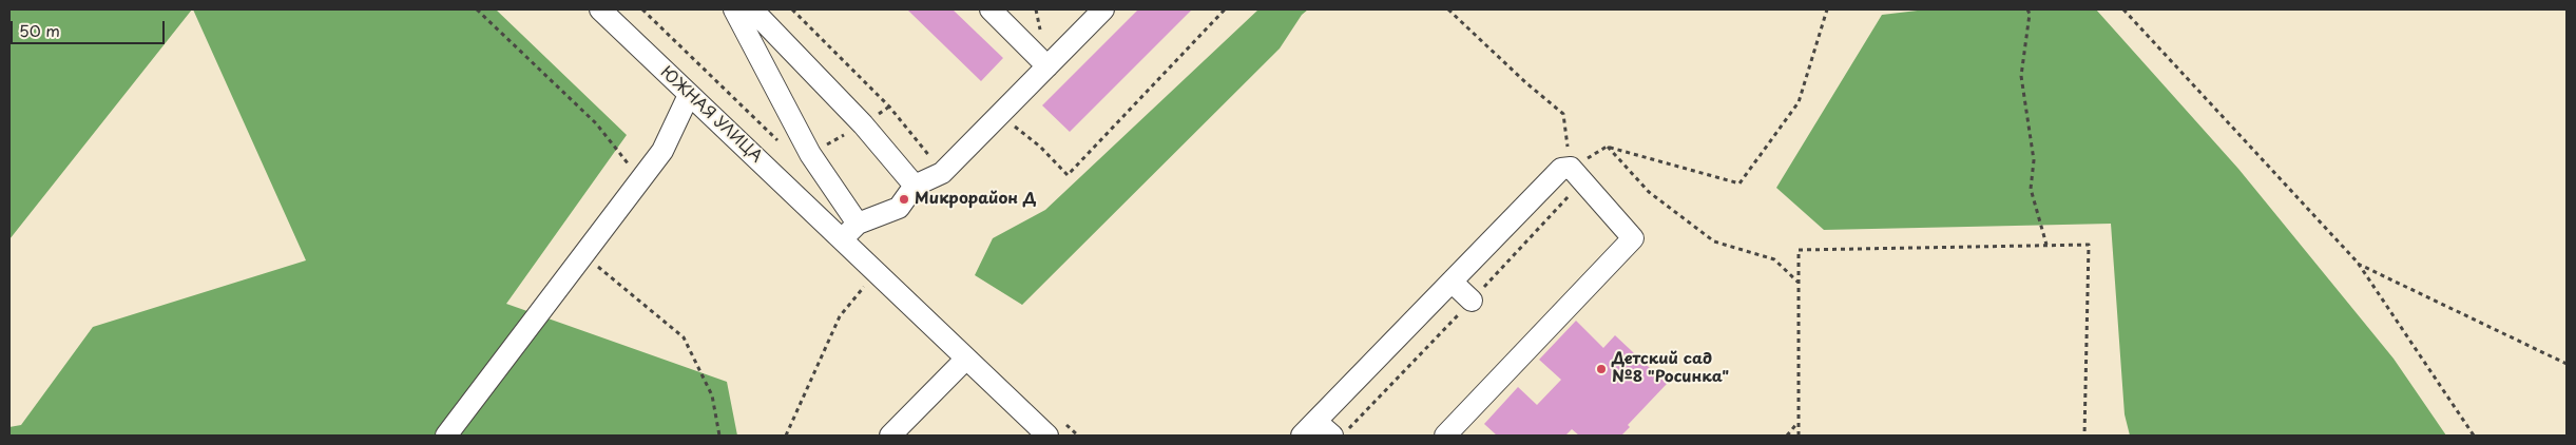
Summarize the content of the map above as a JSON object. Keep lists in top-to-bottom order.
{
  "streets": {
    "street": ["ЮЖНАЯ УЛИЦА"]
  },
  "places": ["Микрорайон Д", "Детский сад №8 \"Росинка\""],
  "scale_bar": "50 m"
}
